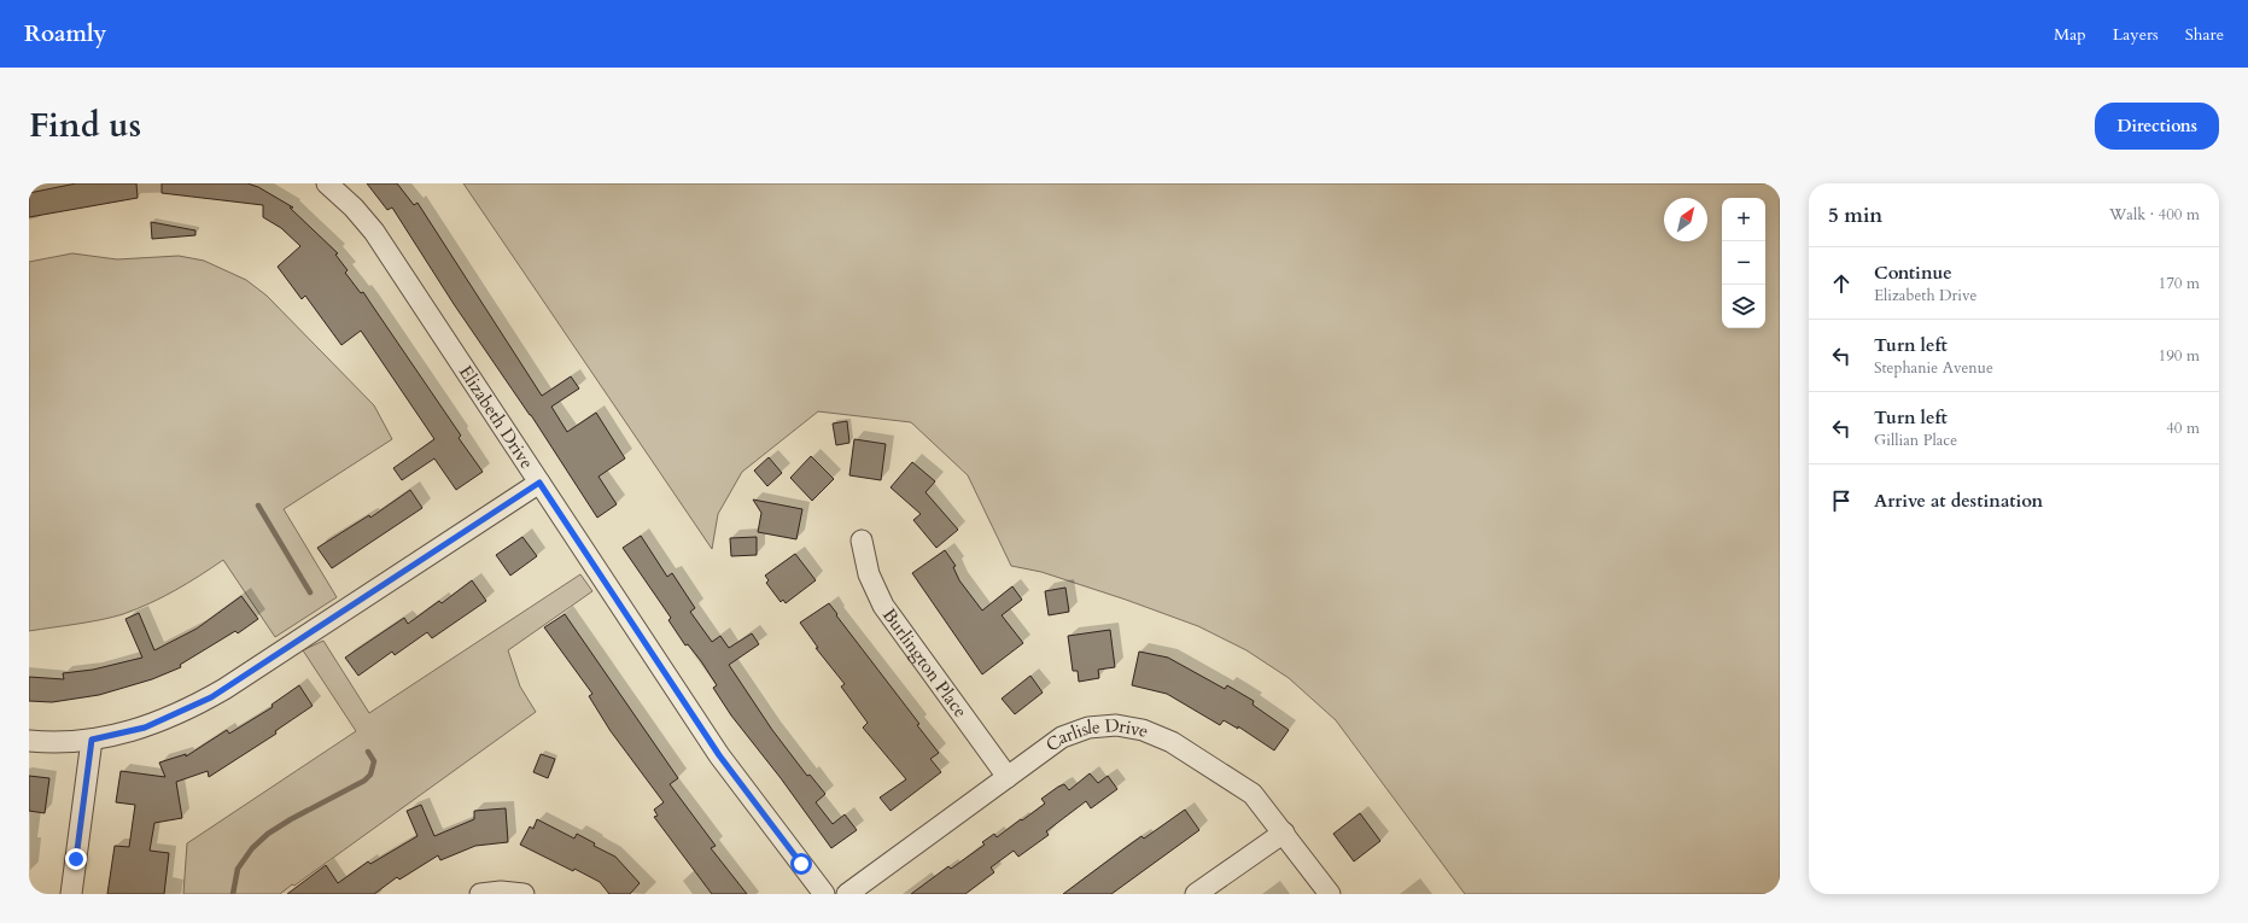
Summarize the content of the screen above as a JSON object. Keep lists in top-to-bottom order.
{
  "streets": {
    "street": ["Elizabeth Drive", "Burlington Place", "Carlisle Drive"]
  },
  "crossings": [
    ["Burlington Place", "Carlisle Drive"]
  ],
  "north": "top right",
  "page": {
    "header": "Roamly",
    "nav": ["Map", "Layers", "Share"],
    "title": "Find us",
    "buttons": "Directions",
    "heading": ["5 min", "Walk · 400 m"],
    "map_buttons": ["+", "−"],
    "list": [
      ["Continue", "Elizabeth Drive", "170 m"],
      ["Turn left", "Stephanie Avenue", "190 m"],
      ["Turn left", "Gillian Place", "40 m"],
      "Arrive at destination"
    ]
  }
}
